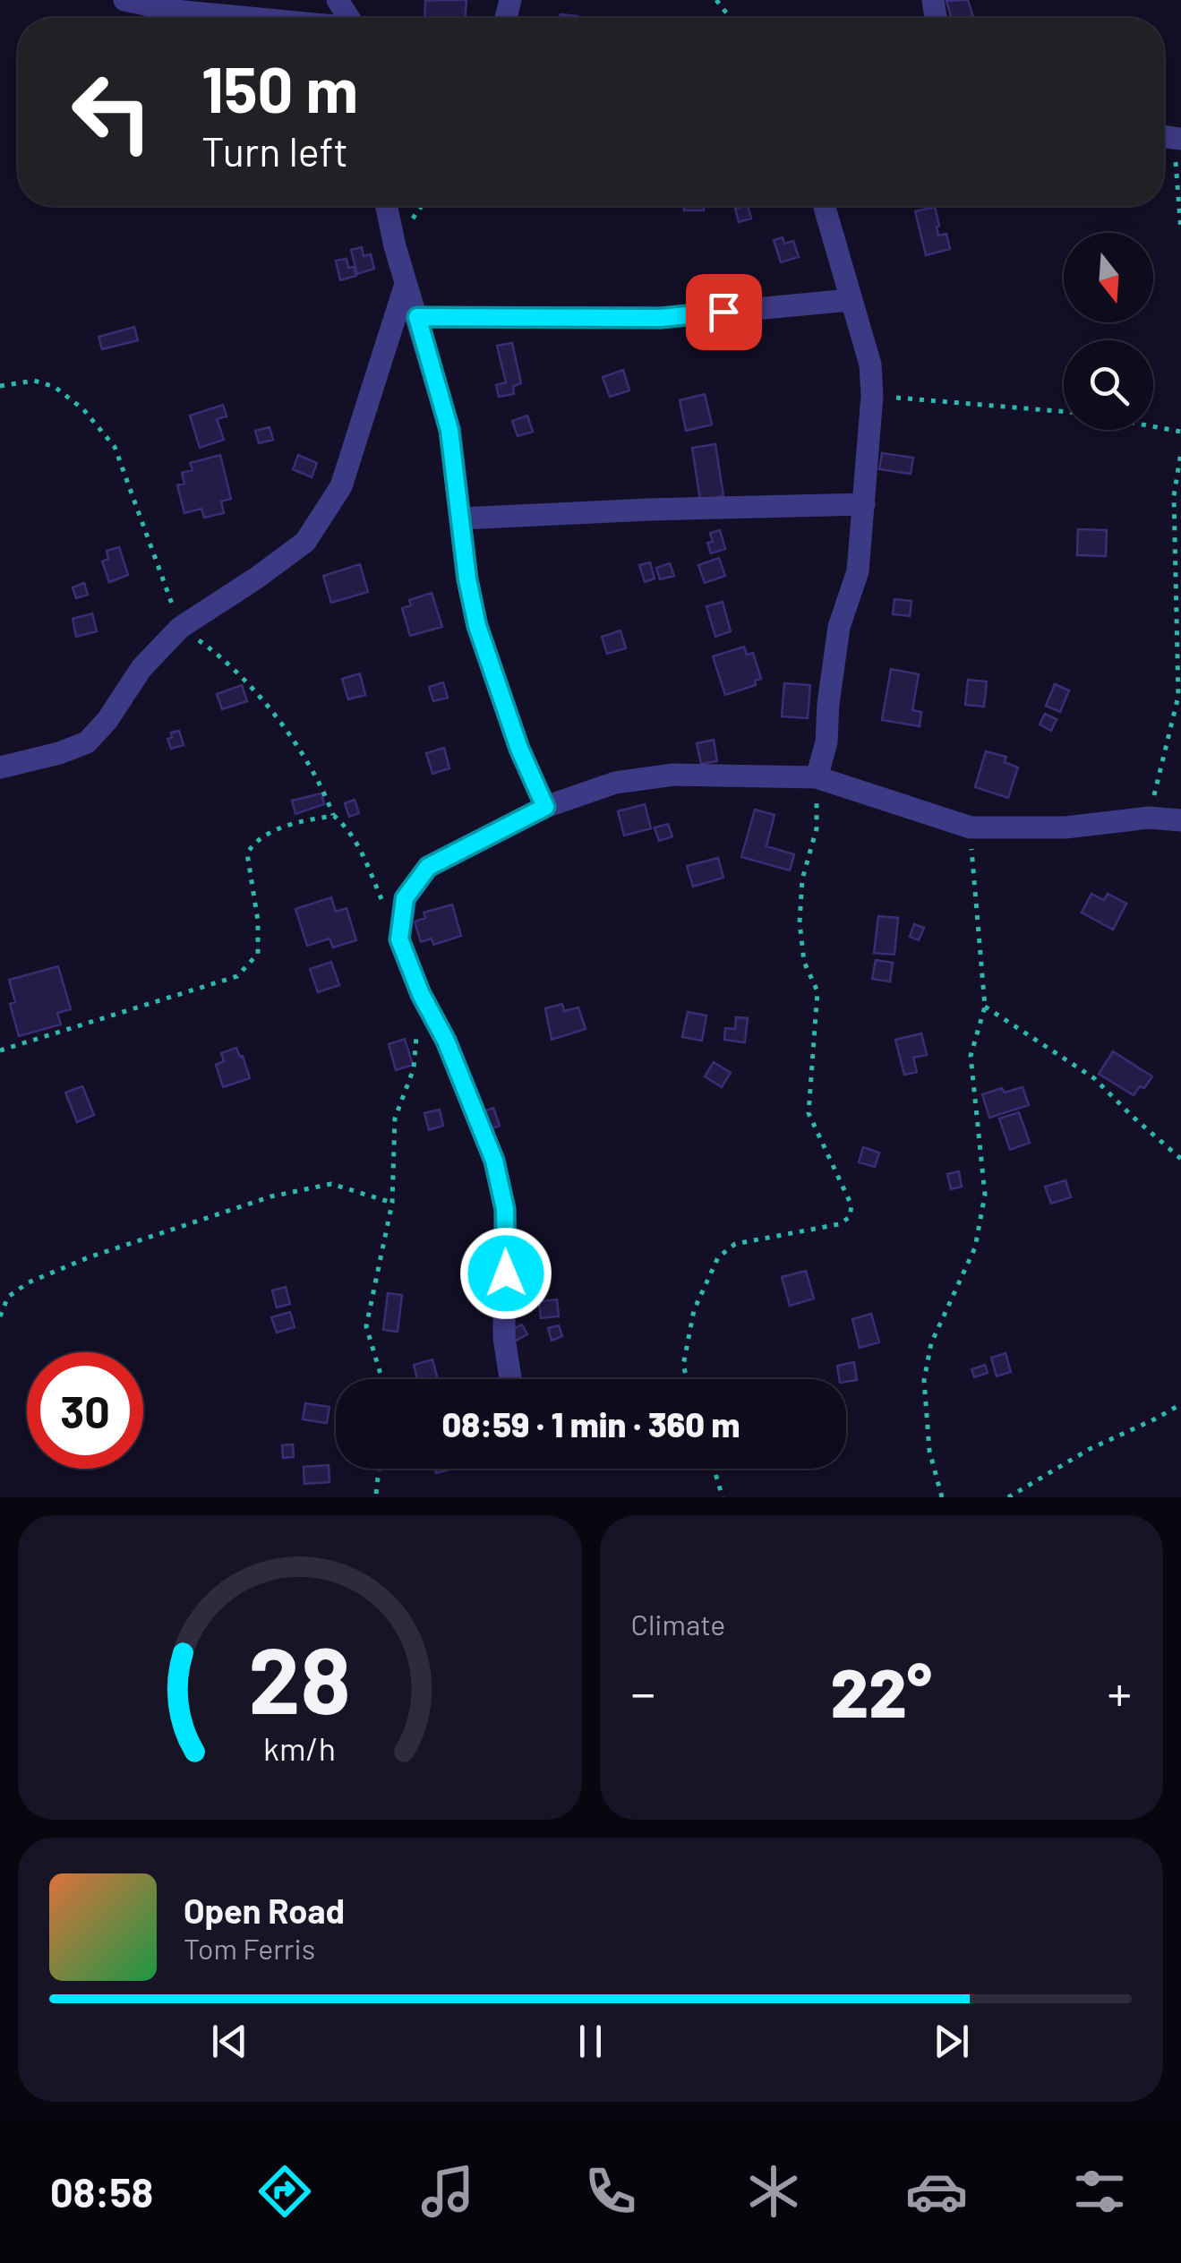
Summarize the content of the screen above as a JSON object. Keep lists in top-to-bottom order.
{
  "north": "bottom",
  "page": {
    "turn": ["150 m", "Turn left"],
    "limit": "30",
    "trip": "08:59 · 1 min · 360 m",
    "tile": "Climate",
    "heat": ["−", "22°", "+"],
    "song": ["Open Road", "Tom Ferris"],
    "tabs": "08:58",
    "gauge": ["28", "km/h"]
  }
}
